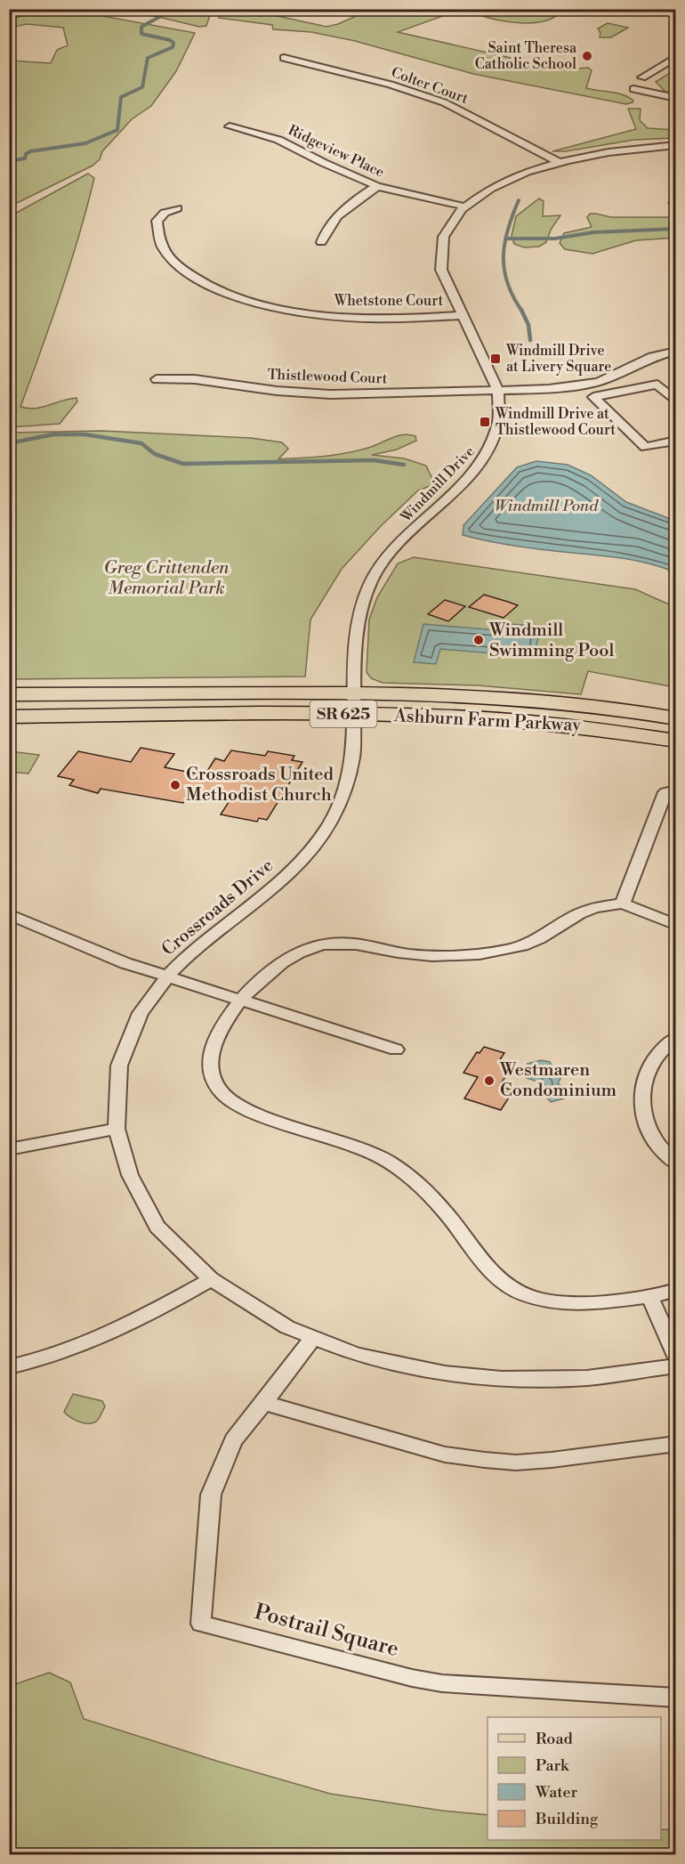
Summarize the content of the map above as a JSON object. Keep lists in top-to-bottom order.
{
  "streets": {
    "main road": ["SR 625", "Ashburn Farm Parkway"],
    "street": [
      "Colter Court",
      "Ridgeview Place",
      "Whetstone Court",
      "Thistlewood Court",
      "Windmill Drive",
      "Crossroads Drive",
      "Postrail Square"
    ]
  },
  "crossings": [
    ["Colter Court", "Windmill Drive"],
    ["Ridgeview Place", "Windmill Drive"],
    ["Whetstone Court", "Windmill Drive"],
    ["Thistlewood Court", "Windmill Drive"],
    ["Windmill Drive", "Ashburn Farm Parkway"],
    ["Windmill Drive", "Crossroads Drive"],
    ["Ashburn Farm Parkway", "Crossroads Drive"],
    ["Crossroads Drive", "Postrail Square"]
  ],
  "water": ["Windmill Pond"],
  "parks": ["Greg Crittenden Memorial Park"],
  "places": {
    "other": [
      "Saint Theresa Catholic School",
      "Windmill Swimming Pool",
      "Crossroads United Methodist Church",
      "Westmaren Condominium"
    ],
    "transit": ["Windmill Drive at Livery Square", "Windmill Drive at Thistlewood Court"]
  },
  "legend": [
    "Road",
    "Park",
    "Water",
    "Building"
  ]
}
